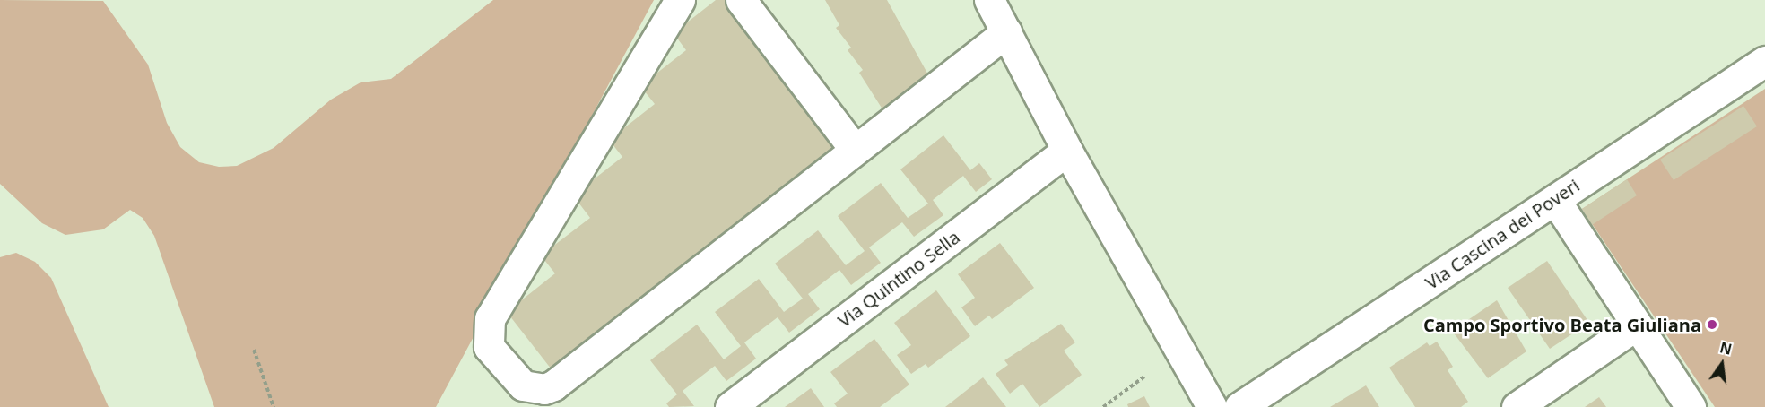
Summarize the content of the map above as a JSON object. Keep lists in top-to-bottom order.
{
  "streets": {
    "street": ["Via Cascina dei Poveri", "Via Quintino Sella"]
  },
  "places": ["Campo Sportivo Beata Giuliana"],
  "north": "top"
}
